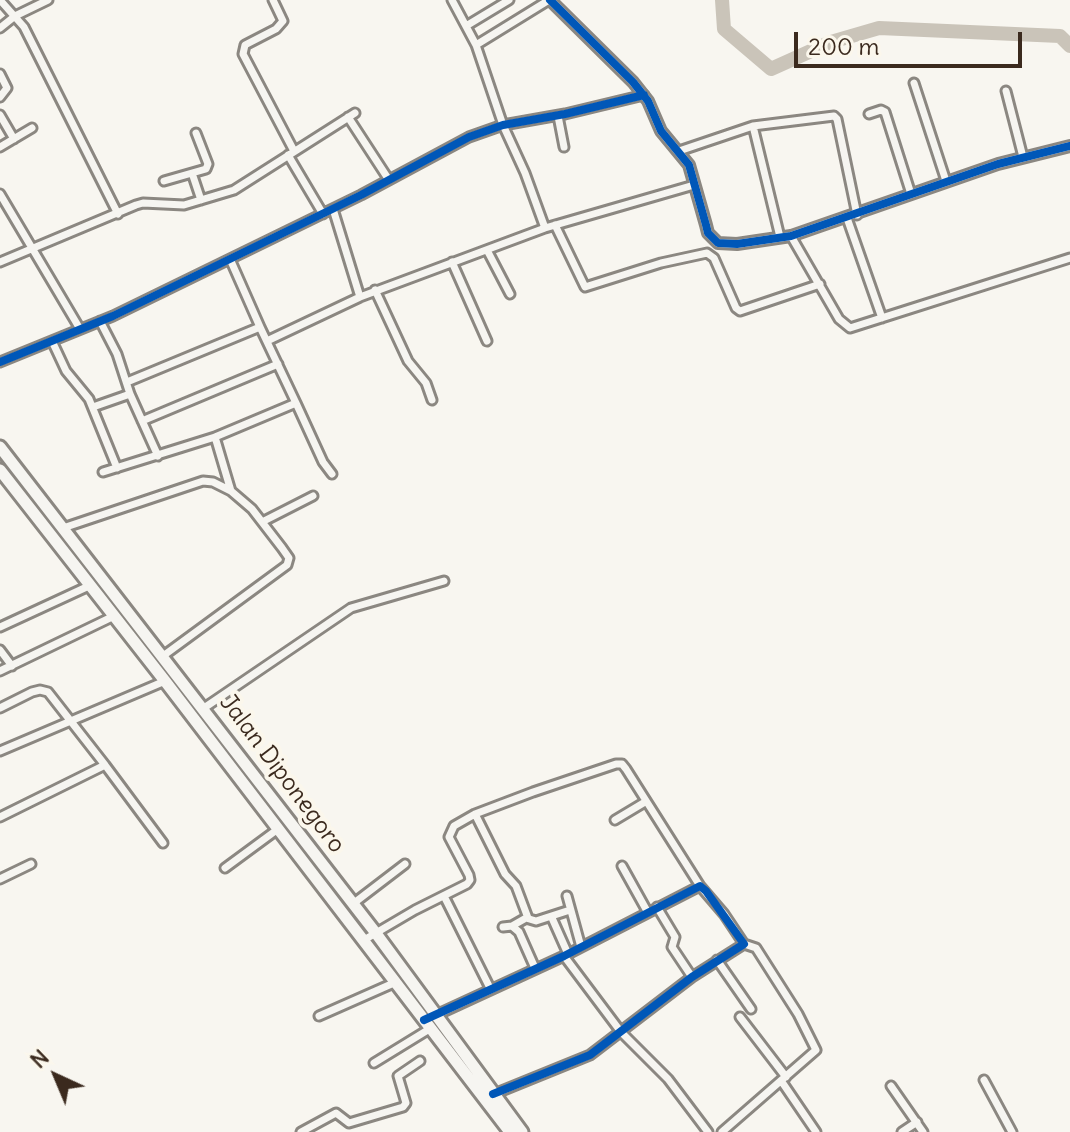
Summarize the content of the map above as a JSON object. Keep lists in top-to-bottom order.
{
  "streets": {
    "main road": ["Jalan Diponegoro"]
  },
  "scale_bar": "200 m",
  "north": "top left"
}
